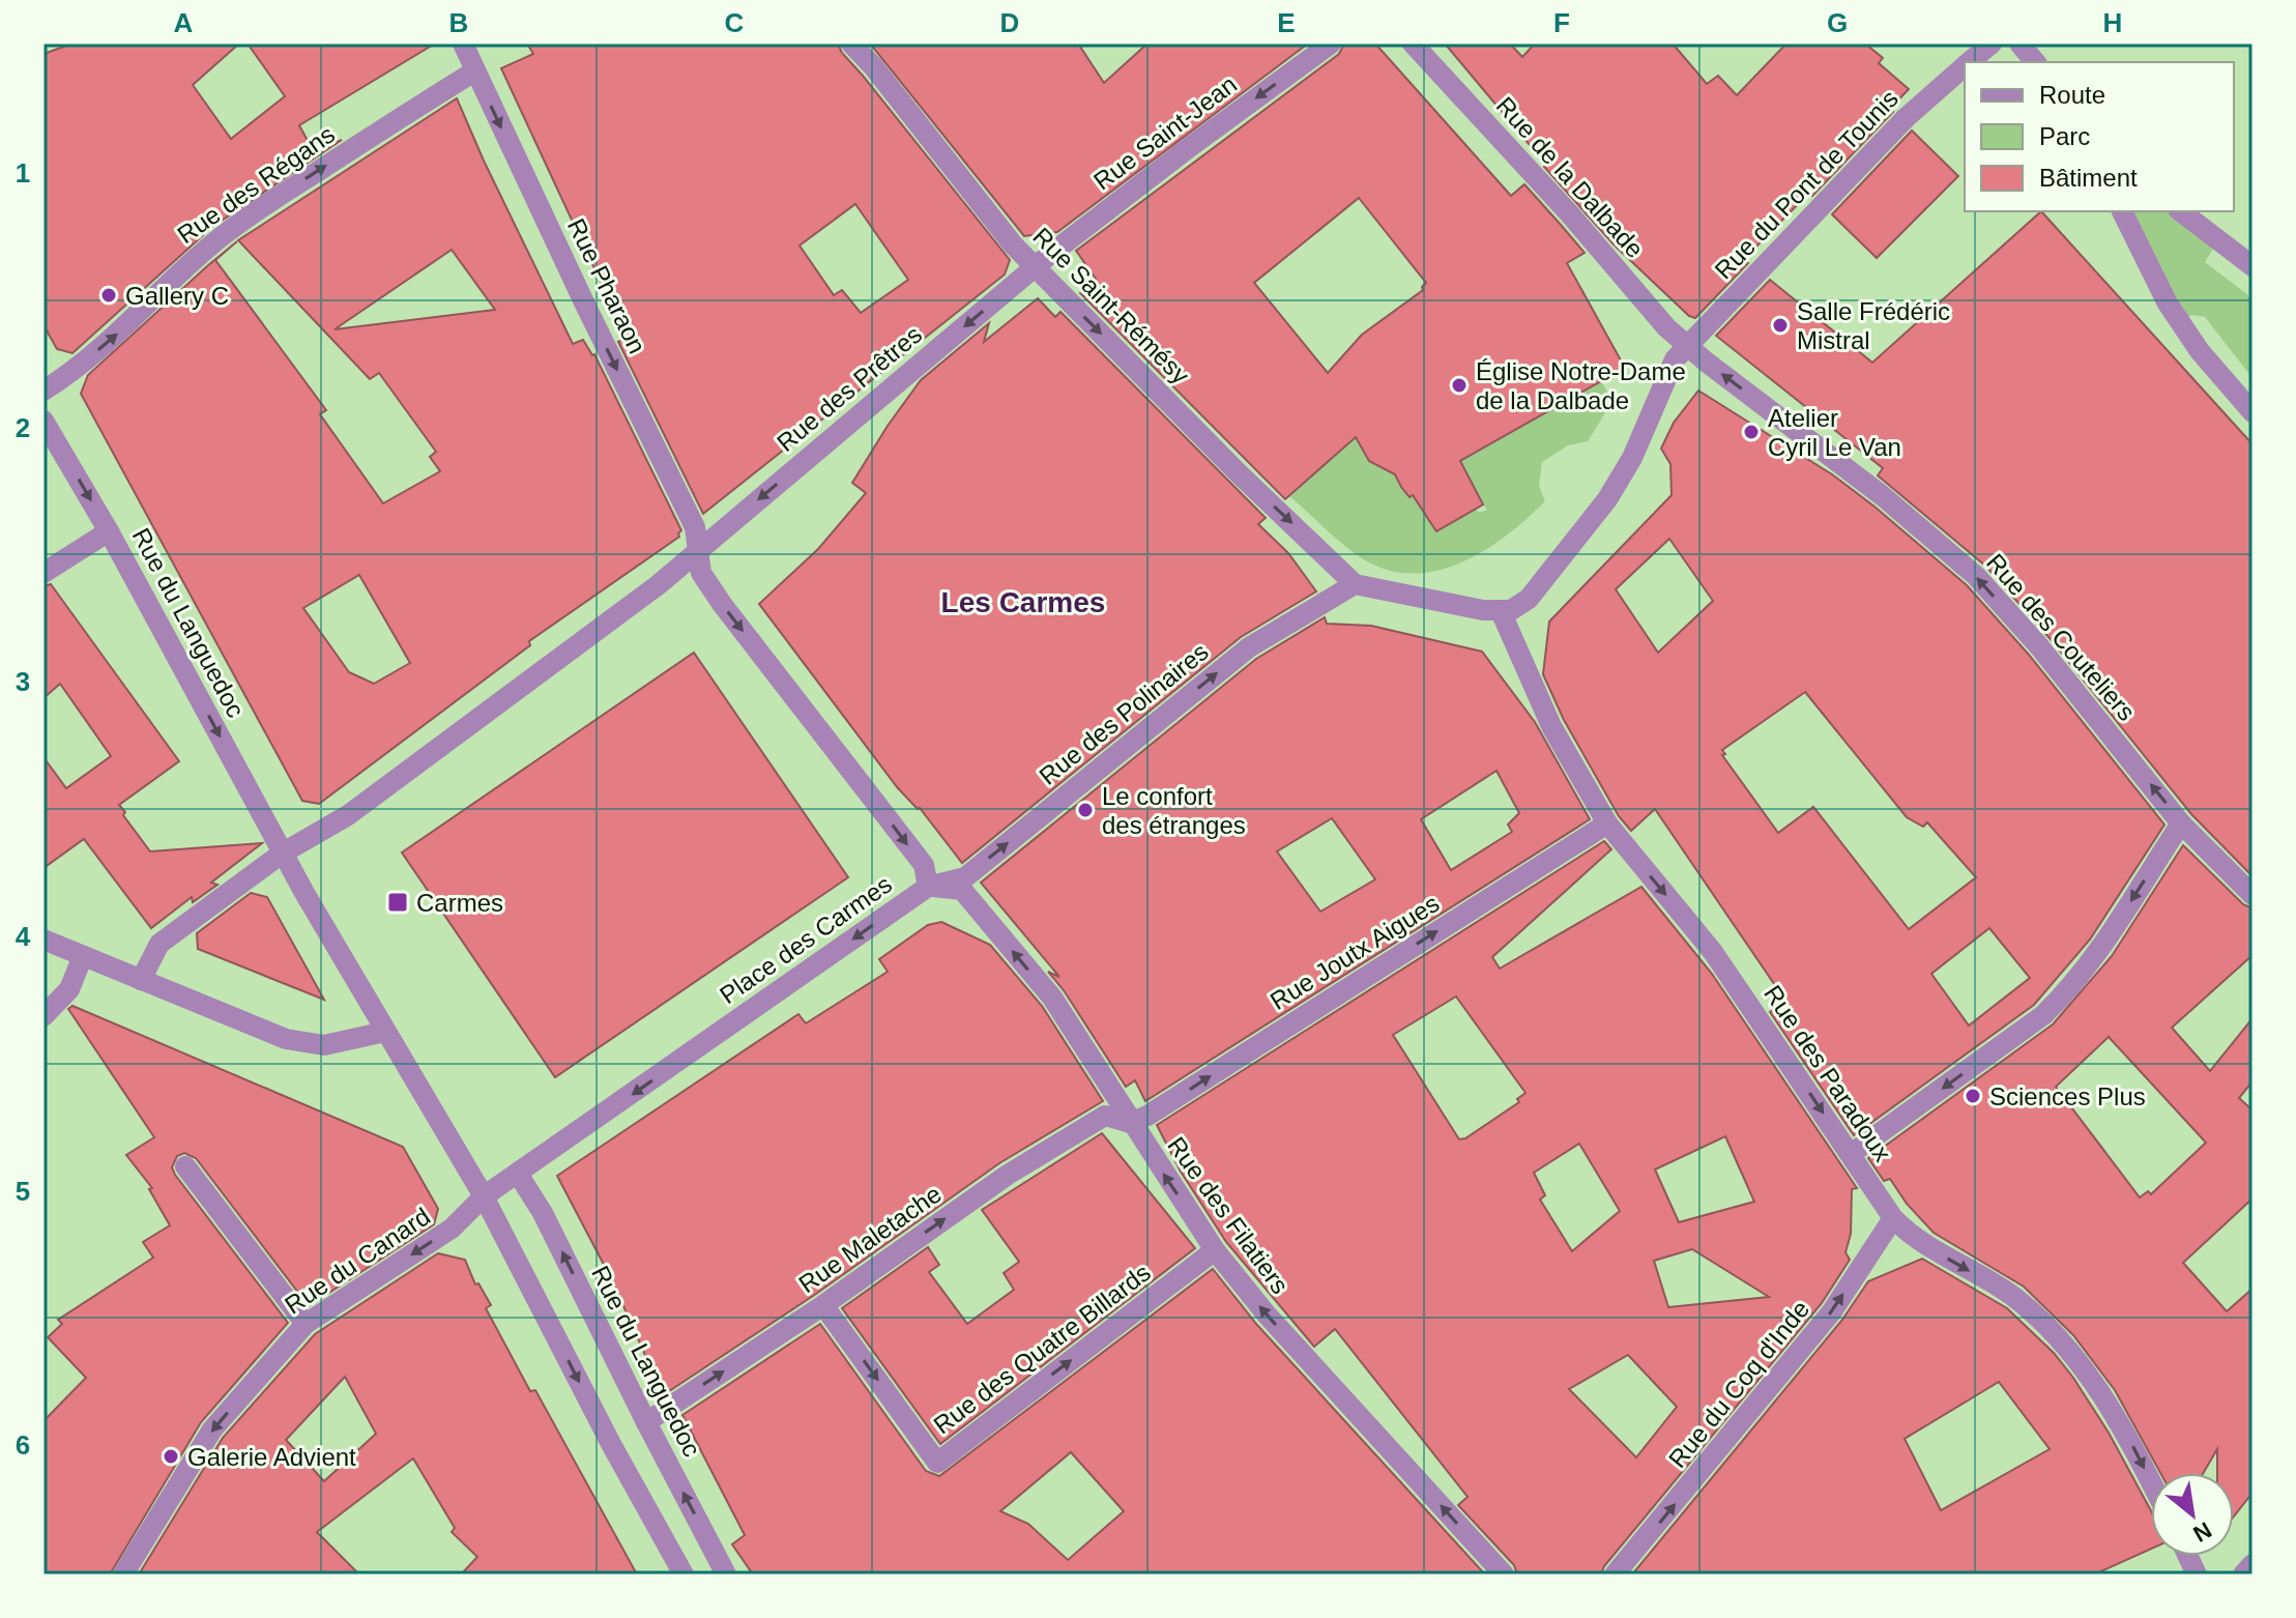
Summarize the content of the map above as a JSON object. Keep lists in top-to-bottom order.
{
  "streets": {
    "street": [
      "Rue Saint-Jean",
      "Rue de la Dalbade",
      "Rue des Régans",
      "Rue du Pont de Tounis",
      "Rue Pharaon",
      "Rue Saint-Rémésy",
      "Rue des Prêtres",
      "Rue du Languedoc",
      "Rue des Couteliers",
      "Rue des Polinaires",
      "Place des Carmes",
      "Rue Joutx Aigues",
      "Rue des Paradoux",
      "Rue des Filatiers",
      "Rue Maletache",
      "Rue du Canard",
      "Rue des Quatre Billards",
      "Rue du Coq d'Inde"
    ]
  },
  "crossings": [
    ["Rue Saint-Jean", "Rue Saint-Rémésy"],
    ["Rue Saint-Jean", "Rue des Prêtres"],
    ["Rue de la Dalbade", "Rue du Pont de Tounis"],
    ["Rue de la Dalbade", "Rue des Couteliers"],
    ["Rue des Régans", "Rue Pharaon"],
    ["Rue du Pont de Tounis", "Rue des Couteliers"],
    ["Rue du Pont de Tounis", "Rue des Paradoux"],
    ["Rue Pharaon", "Rue des Prêtres"],
    ["Rue Pharaon", "Place des Carmes"],
    ["Rue Saint-Rémésy", "Rue des Prêtres"],
    ["Rue Saint-Rémésy", "Rue des Polinaires"],
    ["Rue des Prêtres", "Place des Carmes"],
    ["Rue du Languedoc", "Place des Carmes"],
    ["Rue du Languedoc", "Rue Maletache"],
    ["Rue des Polinaires", "Place des Carmes"],
    ["Rue des Polinaires", "Rue des Filatiers"],
    ["Place des Carmes", "Rue des Filatiers"],
    ["Place des Carmes", "Rue du Canard"],
    ["Rue Joutx Aigues", "Rue des Paradoux"],
    ["Rue Joutx Aigues", "Rue des Filatiers"],
    ["Rue Joutx Aigues", "Rue Maletache"],
    ["Rue des Paradoux", "Rue du Coq d'Inde"],
    ["Rue des Filatiers", "Rue Maletache"],
    ["Rue des Filatiers", "Rue des Quatre Billards"],
    ["Rue Maletache", "Rue des Quatre Billards"]
  ],
  "one_way": [
    "Rue Saint-Jean",
    "Rue des Régans",
    "Rue Pharaon",
    "Rue Saint-Rémésy",
    "Rue des Prêtres",
    "Rue des Couteliers",
    "Rue des Polinaires",
    "Rue Joutx Aigues",
    "Rue des Paradoux",
    "Rue des Filatiers",
    "Rue Maletache",
    "Rue du Canard",
    "Rue du Coq d'Inde"
  ],
  "districts": ["Les Carmes"],
  "places": {
    "other": [
      "Gallery C",
      "Salle Frédéric Mistral",
      "Église Notre-Dame de la Dalbade",
      "Atelier Cyril Le Van",
      "Le confort des étranges",
      "Sciences Plus",
      "Galerie Advient"
    ],
    "transit": ["Carmes"]
  },
  "legend": ["Route", "Parc", "Bâtiment"],
  "north": "bottom right",
  "grid": {
    "columns": [
      "A",
      "B",
      "C",
      "D",
      "E",
      "F",
      "G",
      "H"
    ],
    "rows": [
      "1",
      "2",
      "3",
      "4",
      "5",
      "6"
    ]
  }
}
